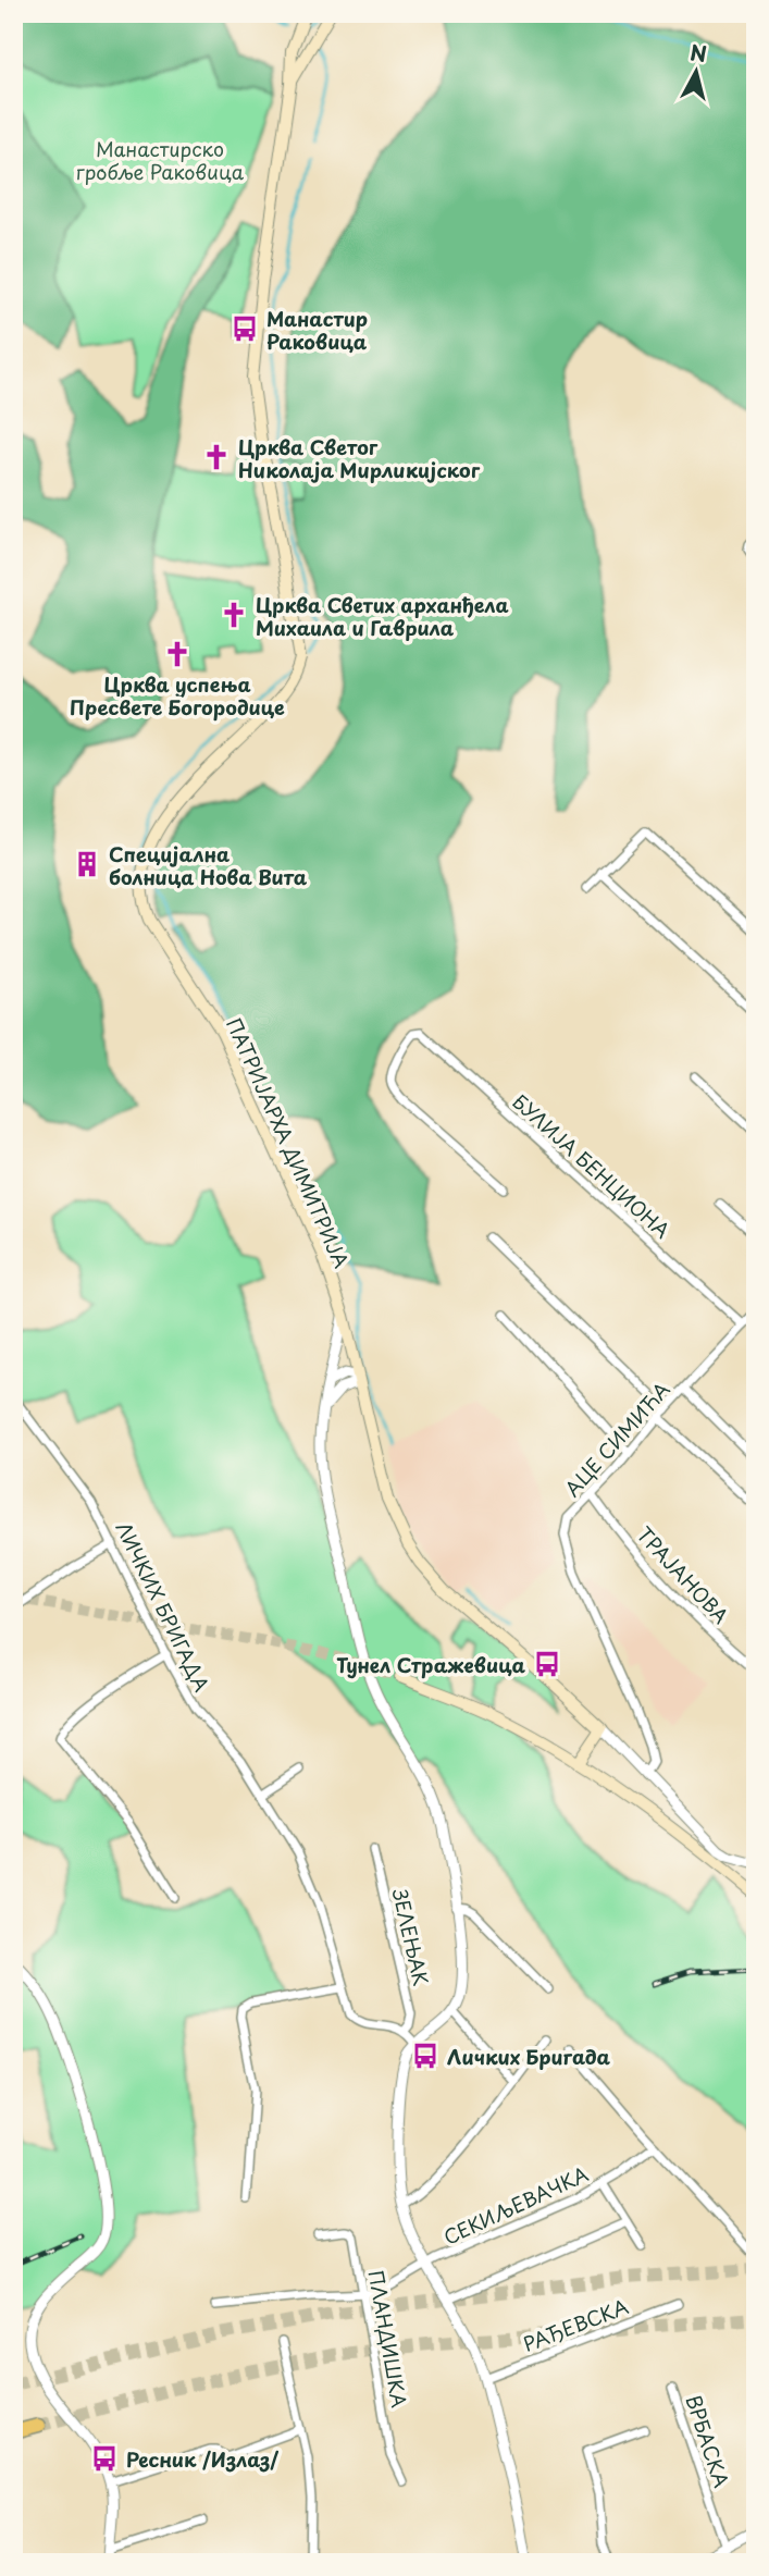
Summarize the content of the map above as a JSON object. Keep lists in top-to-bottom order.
{
  "streets": {
    "main road": ["ПАТРИЈАРХА ДИМИТРИЈА"],
    "street": [
      "БУЛИЈА БЕНЦИОНА",
      "АЦЕ СИМИЋА",
      "ТРАЈАНОВА",
      "ЛИЧКИХ БРИГАДА",
      "ЗЕЛЕЊАК",
      "СЕКИЉЕВАЧКА",
      "РАЂЕВСКА",
      "ПЛАНДИШКА",
      "ВРБАСКА"
    ]
  },
  "crossings": [
    ["ПАТРИЈАРХА ДИМИТРИЈА", "АЦЕ СИМИЋА"],
    ["БУЛИЈА БЕНЦИОНА", "АЦЕ СИМИЋА"],
    ["АЦЕ СИМИЋА", "ТРАЈАНОВА"],
    ["ЛИЧКИХ БРИГАДА", "ЗЕЛЕЊАК"],
    ["СЕКИЉЕВАЧКА", "ПЛАНДИШКА"]
  ],
  "parks": ["Манастирско гробље Раковица"],
  "places": {
    "bus stop": [
      "Манастир Раковица",
      "Тунел Стражевица",
      "Личких Бригада",
      "Ресник /Излаз/"
    ],
    "church": ["Црква Светог Николаја Мирликијског", "Црква Светих арханђела Михаила и Гаврила", "Црква успења Пресвете Богородице"],
    "building": ["Специјална болница Нова Вита"]
  },
  "north": "top"
}
